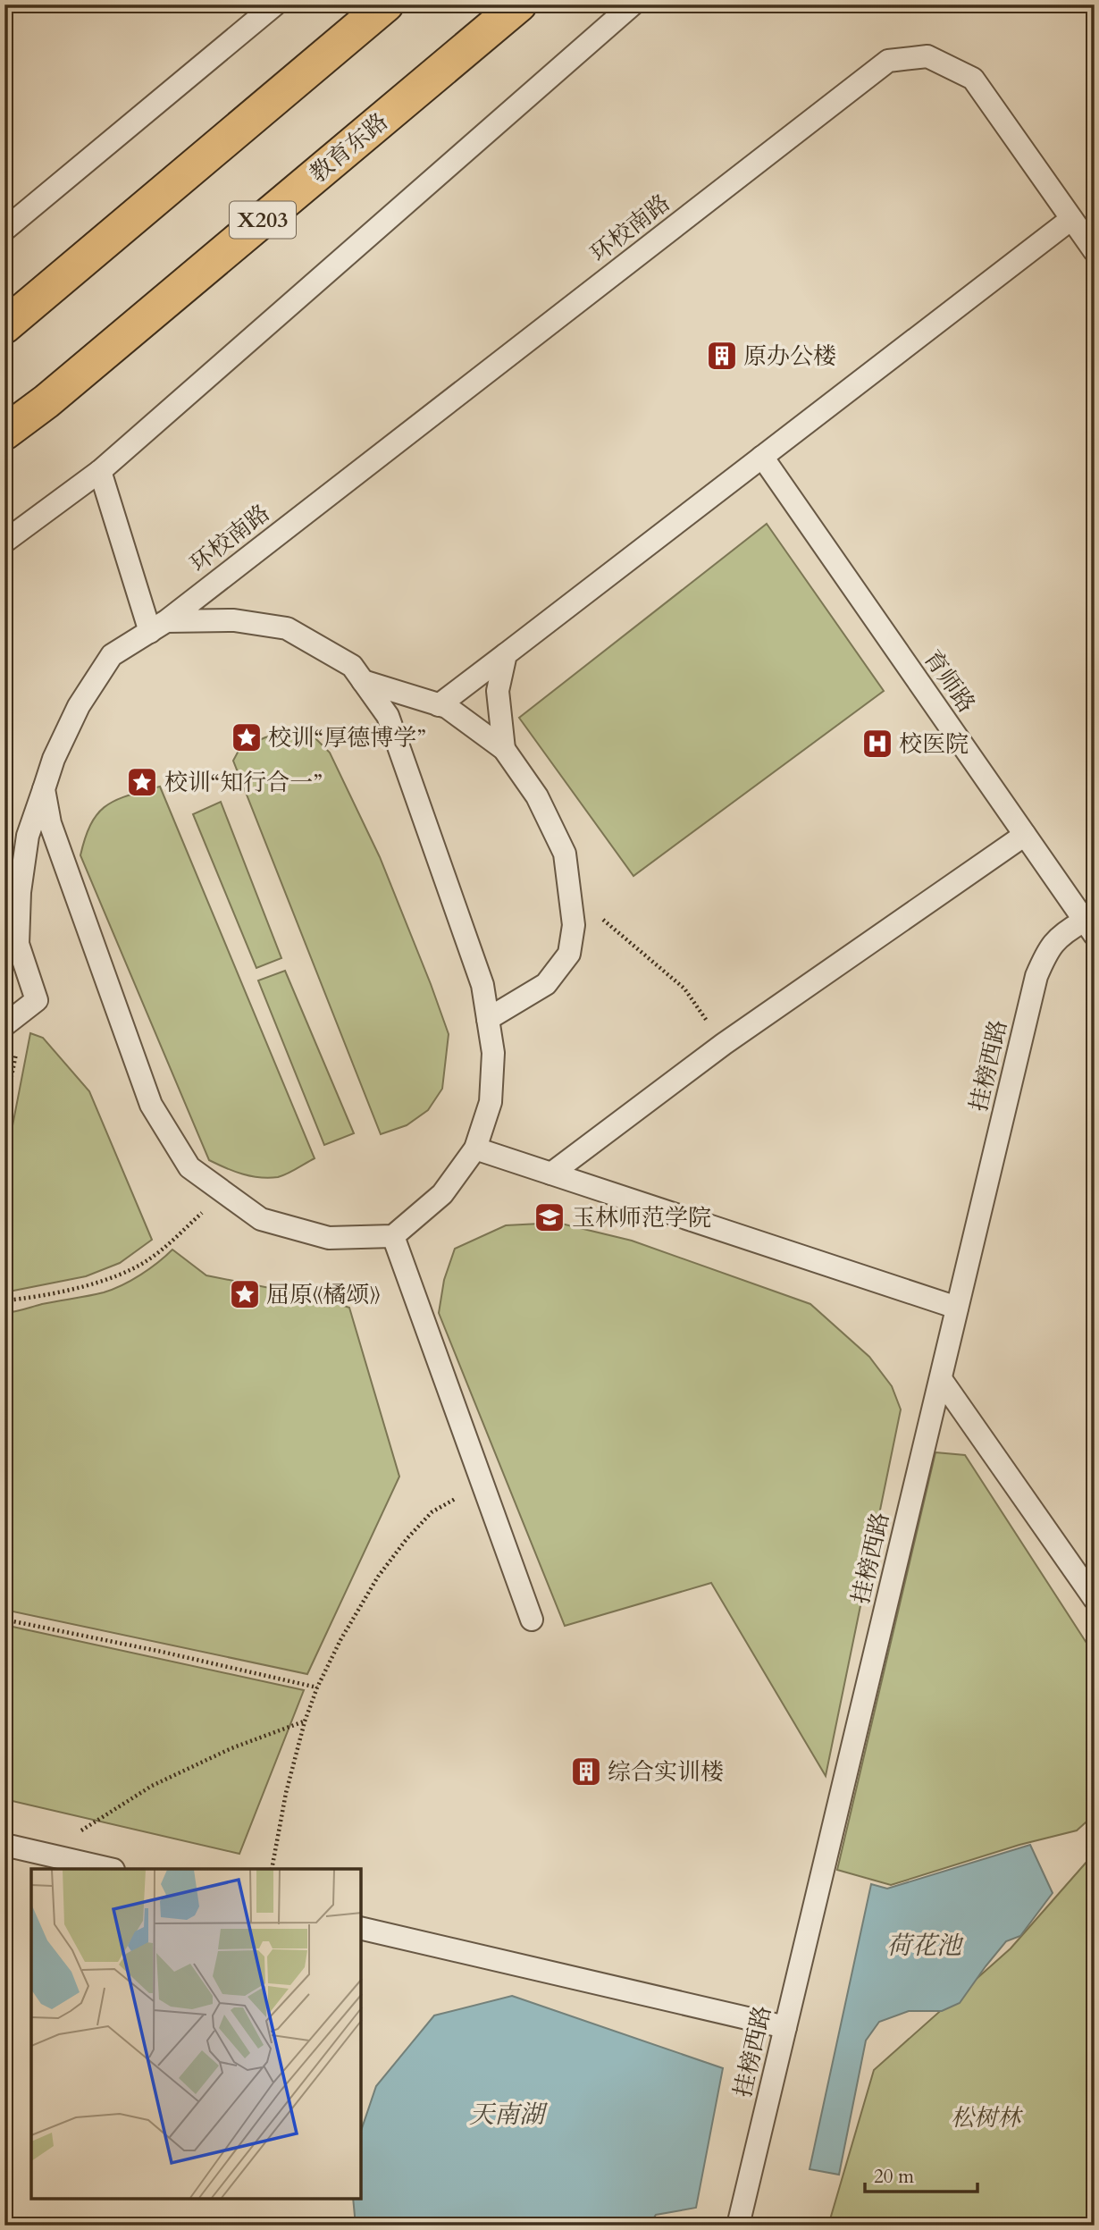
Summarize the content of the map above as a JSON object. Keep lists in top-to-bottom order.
{
  "streets": {
    "main road": ["教育东路", "X203"],
    "lane": ["环校南路", "育师路", "挂榜西路"]
  },
  "crossings": [
    ["育师路", "挂榜西路"]
  ],
  "water": ["荷花池", "天南湖"],
  "parks": ["松树林"],
  "places": {
    "building": ["原办公楼", "综合实训楼"],
    "place": ["校训“厚德博学”", "校训“知行合一”", "屈原《橘颂》"],
    "hospital": ["校医院"],
    "school or university": ["玉林师范学院"]
  },
  "scale_bar": "20 m"
}
